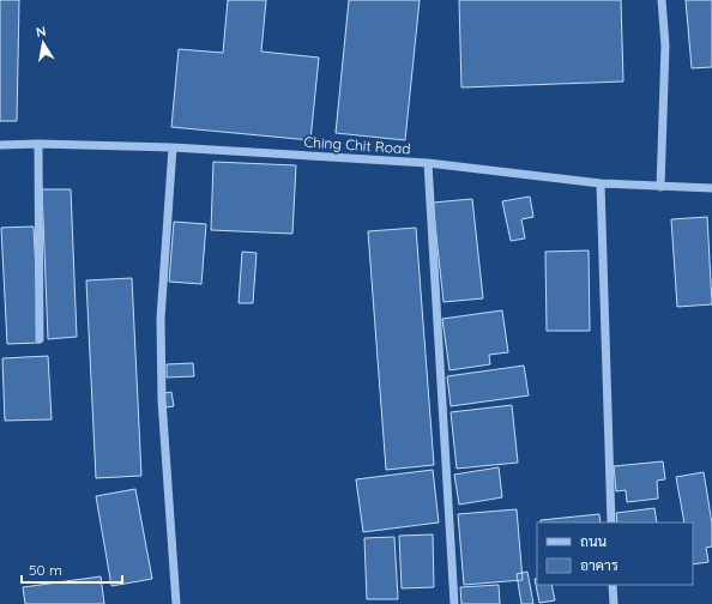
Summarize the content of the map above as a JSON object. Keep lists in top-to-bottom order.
{
  "streets": {
    "street": ["Ching Chit Road"]
  },
  "legend": ["ถนน", "อาคาร"],
  "scale_bar": "50 m",
  "north": "top"
}
